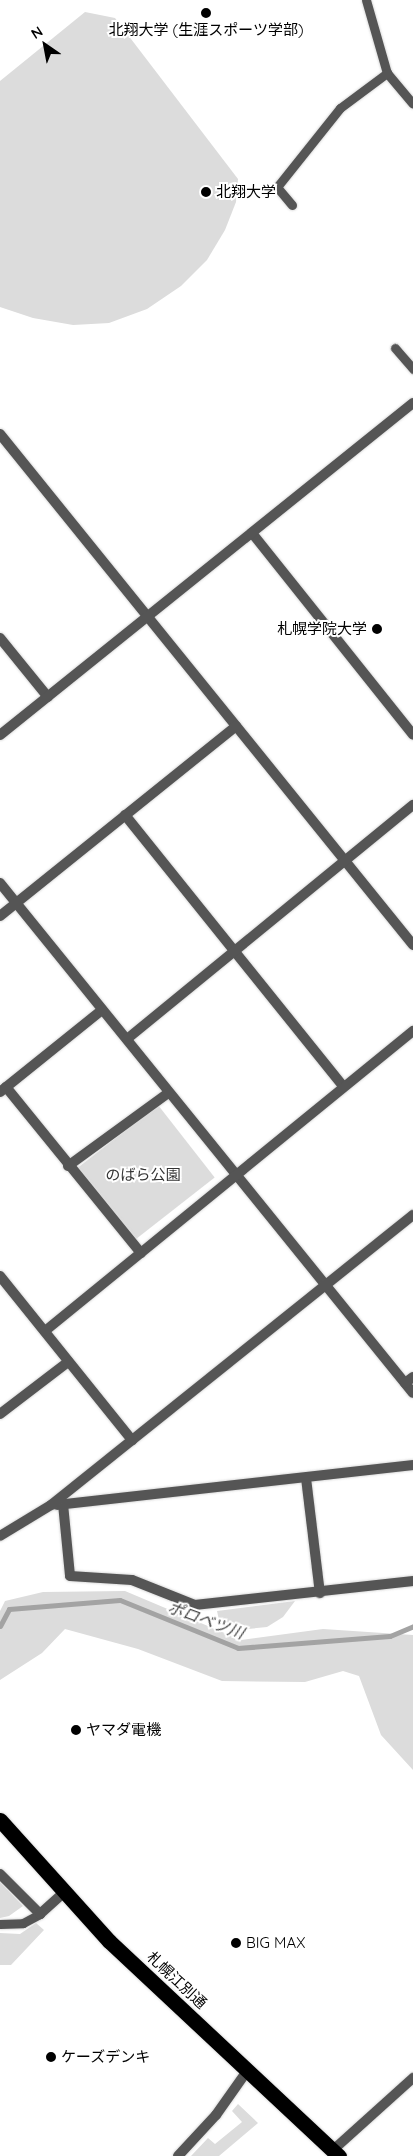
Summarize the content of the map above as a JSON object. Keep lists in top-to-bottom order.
{
  "streets": {
    "highway": ["札幌江別通"]
  },
  "water": ["ポロベツ川"],
  "parks": ["のばら公園"],
  "places": [
    "北翔大学 (生涯スポーツ学部)",
    "北翔大学",
    "札幌学院大学",
    "ヤマダ電機",
    "BIG MAX",
    "ケーズデンキ"
  ],
  "north": "top left"
}
